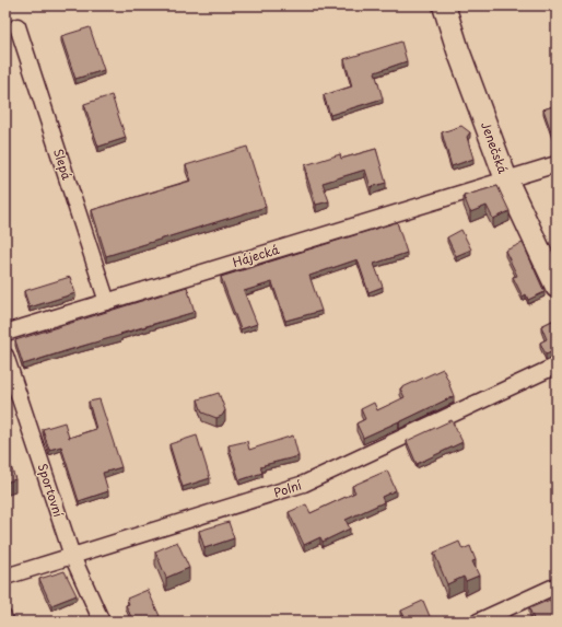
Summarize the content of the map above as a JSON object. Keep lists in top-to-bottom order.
{
  "streets": {
    "street": [
      "Jenečská",
      "Slepá",
      "Hájecká",
      "Polní",
      "Sportovní"
    ]
  },
  "crossings": [
    ["Jenečská", "Hájecká"],
    ["Slepá", "Hájecká"],
    ["Polní", "Sportovní"]
  ]
}
